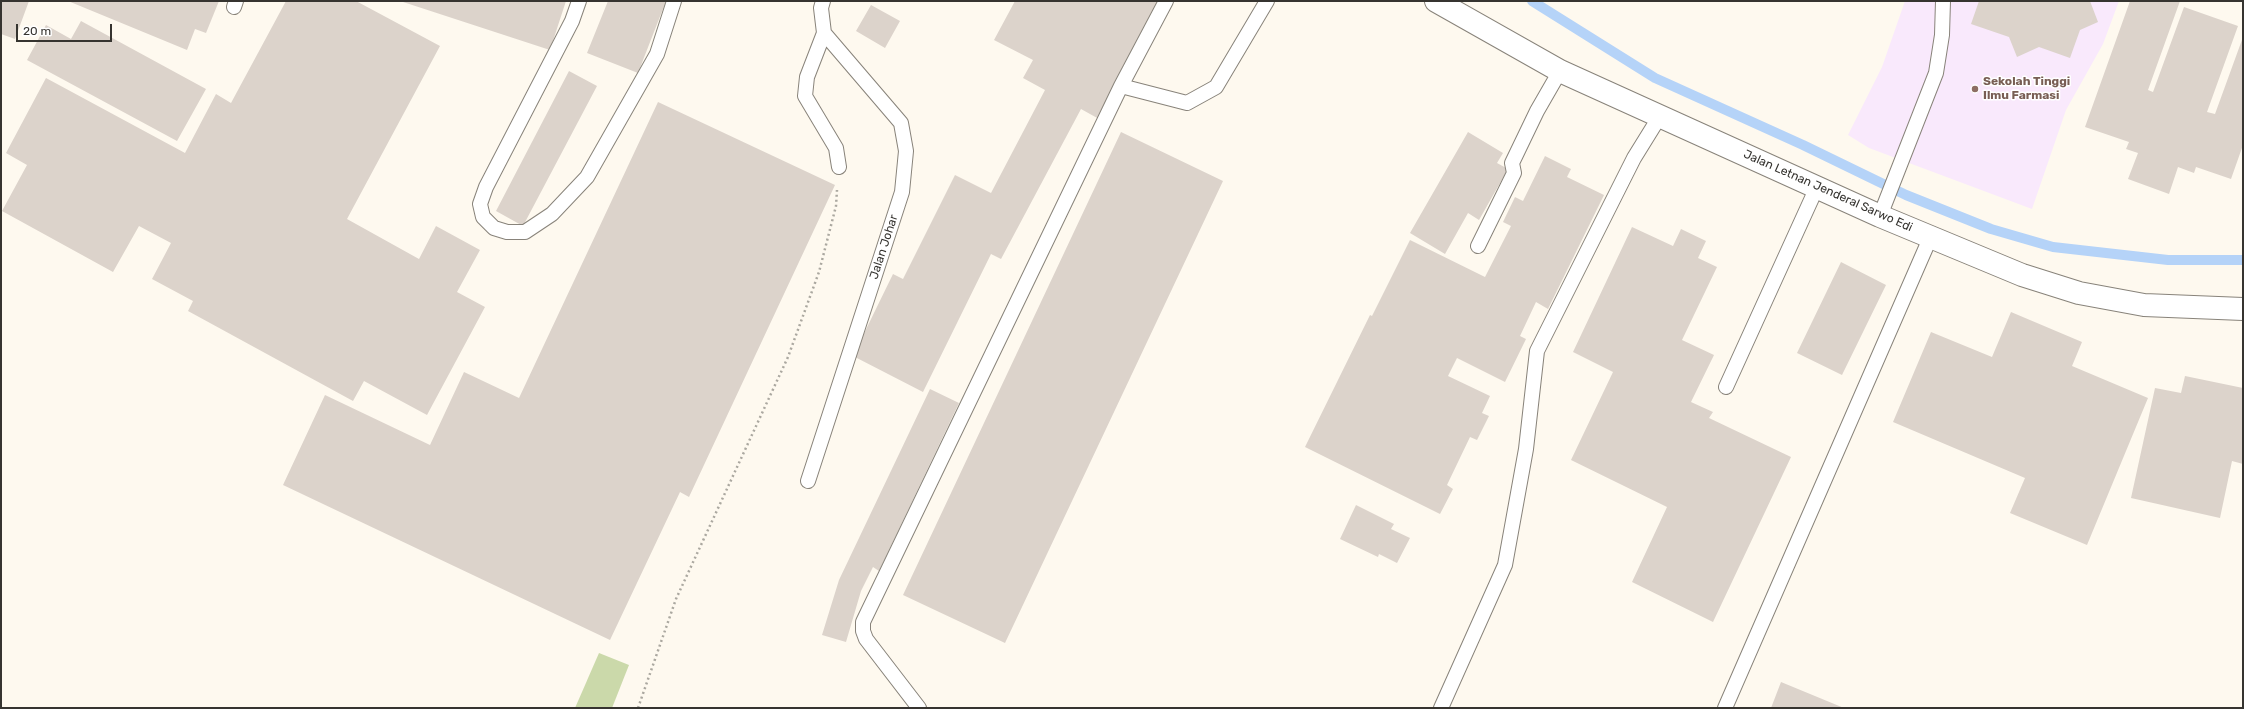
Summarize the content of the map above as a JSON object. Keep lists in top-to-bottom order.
{
  "streets": {
    "main road": ["Jalan Letnan Jenderal Sarwo Edi"],
    "lane": ["Jalan Johar"]
  },
  "places": ["Sekolah Tinggi Ilmu Farmasi"],
  "scale_bar": "20 m"
}
